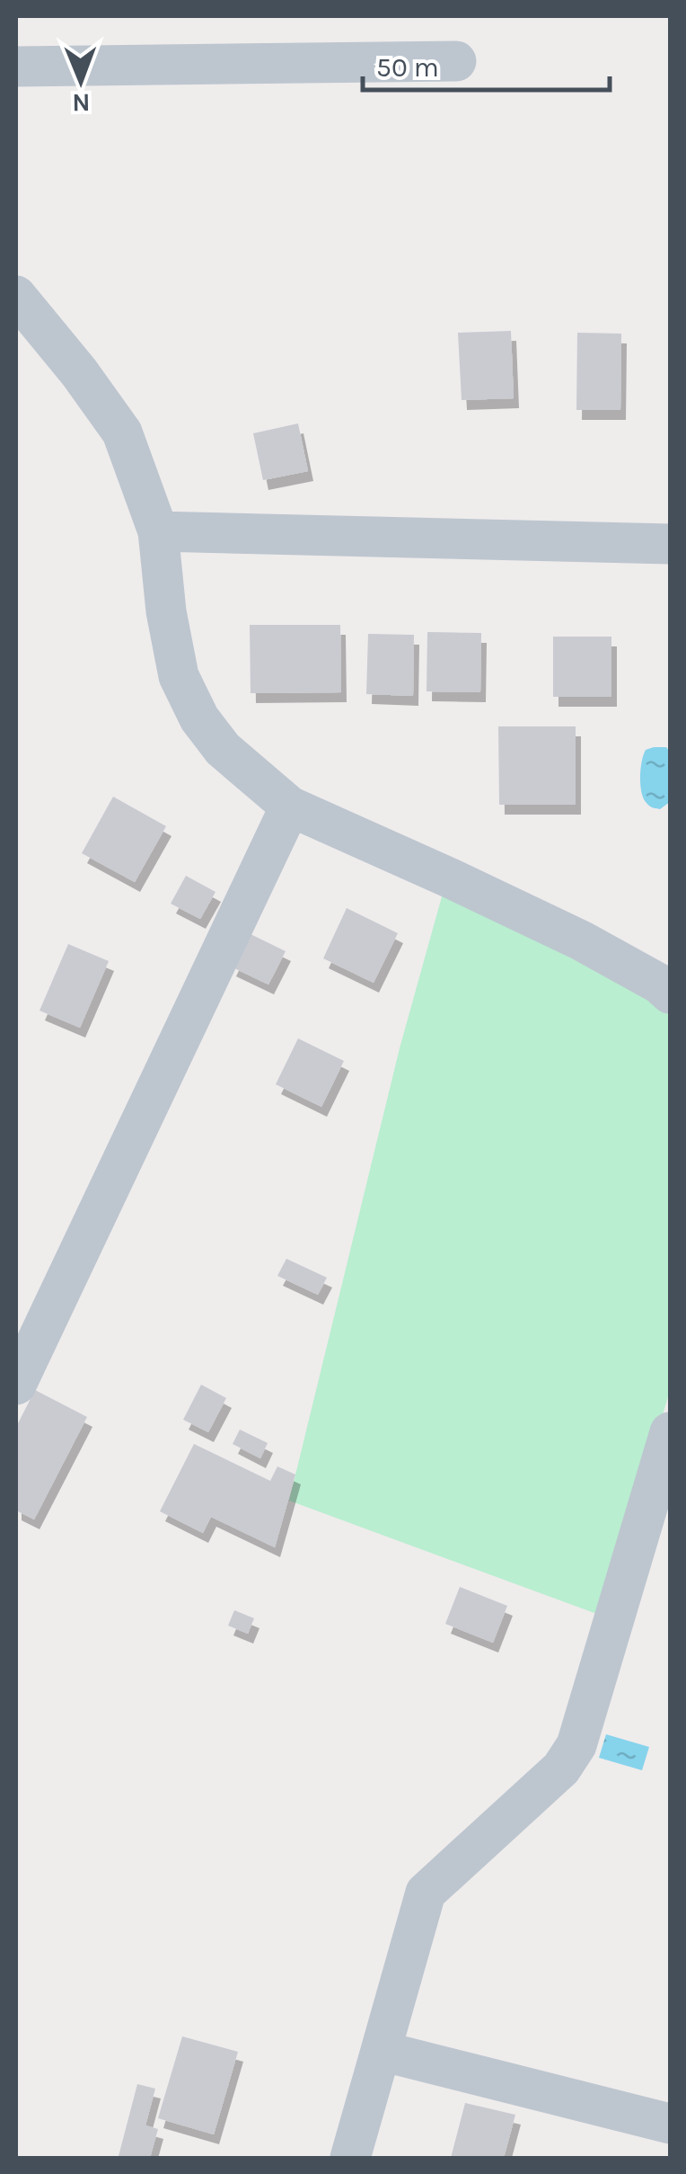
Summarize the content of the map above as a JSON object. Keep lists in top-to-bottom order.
{
  "scale_bar": "50 m",
  "north": "bottom"
}
